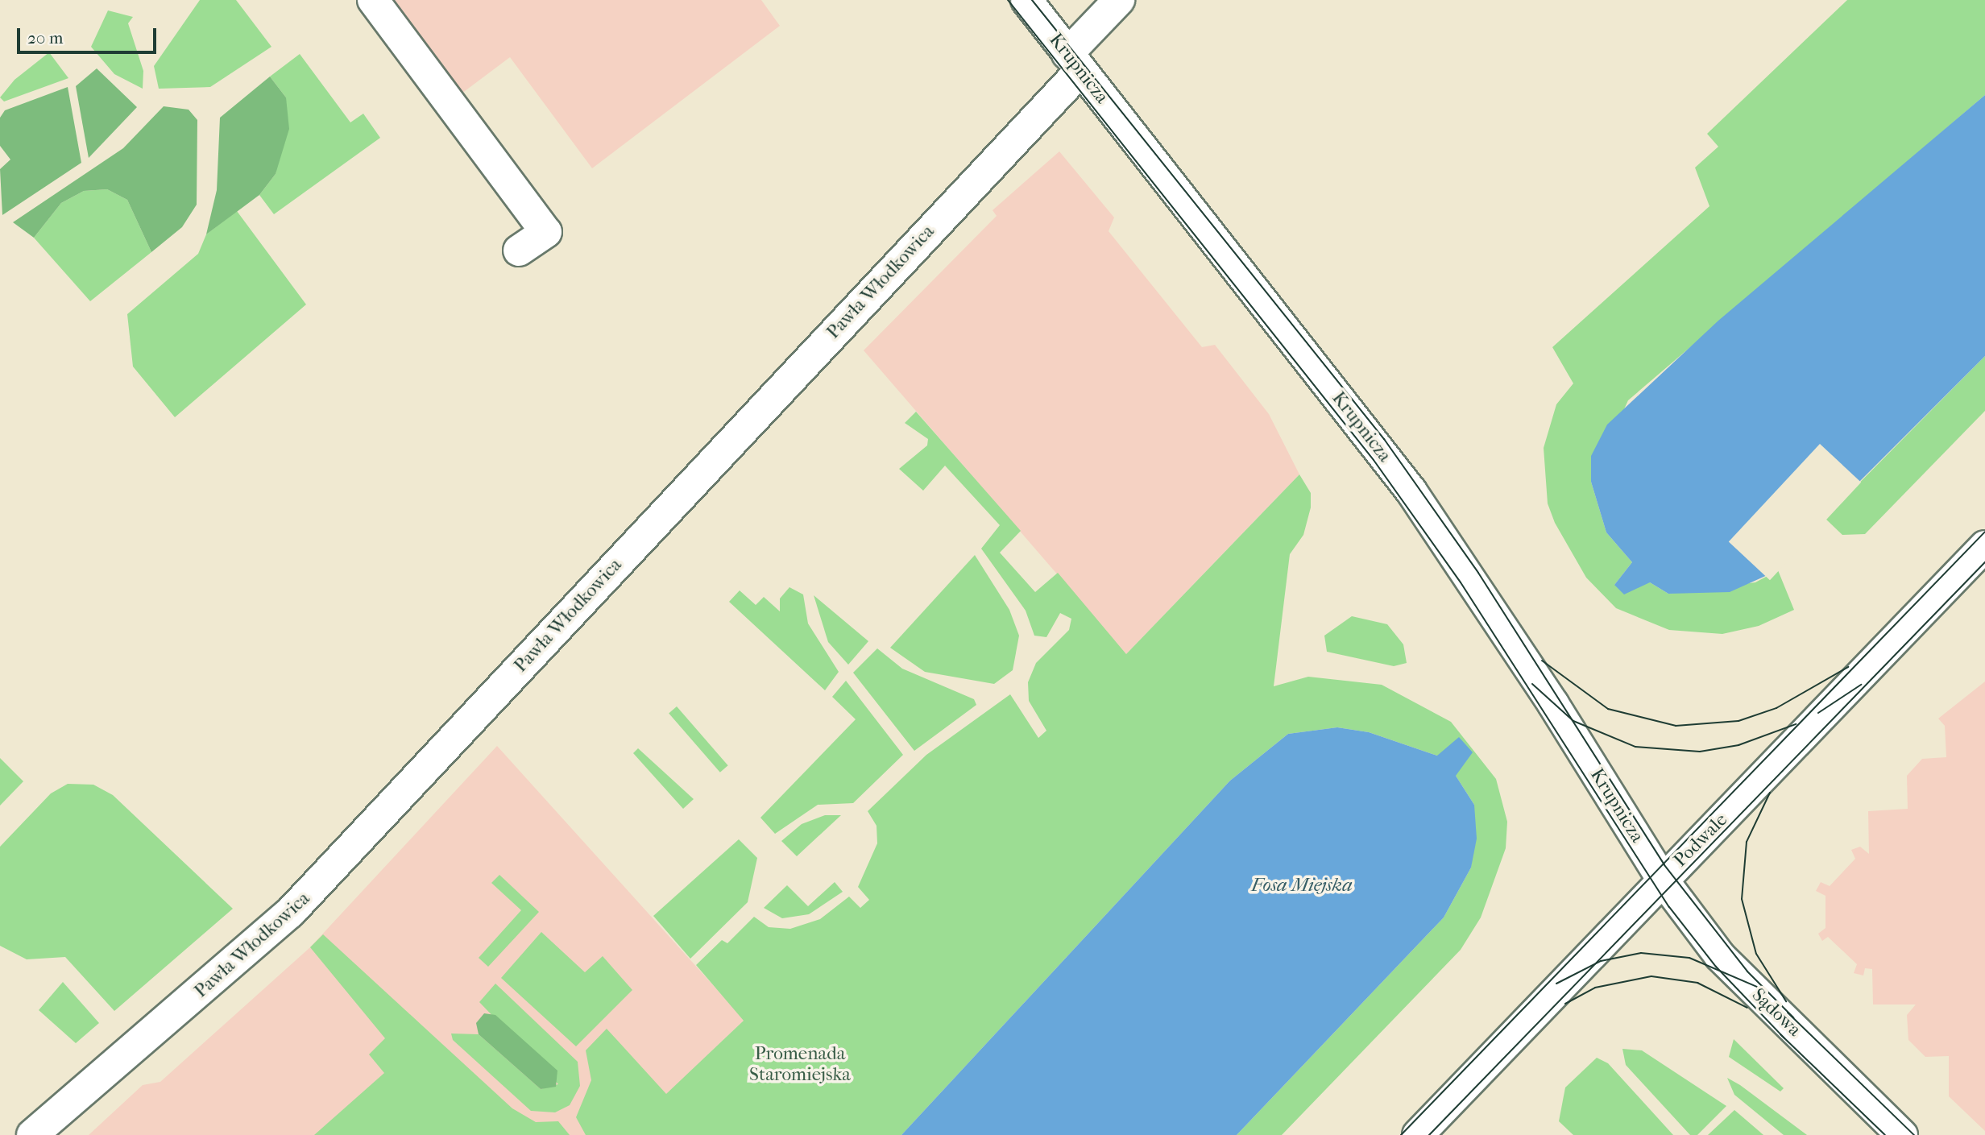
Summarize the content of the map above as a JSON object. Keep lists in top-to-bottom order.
{
  "streets": {
    "street": [
      "Krupnicza",
      "Pawła Włodkowica",
      "Podwale",
      "Sądowa"
    ]
  },
  "crossings": [
    ["Krupnicza", "Pawła Włodkowica"],
    ["Krupnicza", "Podwale"],
    ["Krupnicza", "Sądowa"],
    ["Podwale", "Sądowa"]
  ],
  "water": ["Fosa Miejska"],
  "parks": ["Promenada Staromiejska"],
  "scale_bar": "20 m"
}
